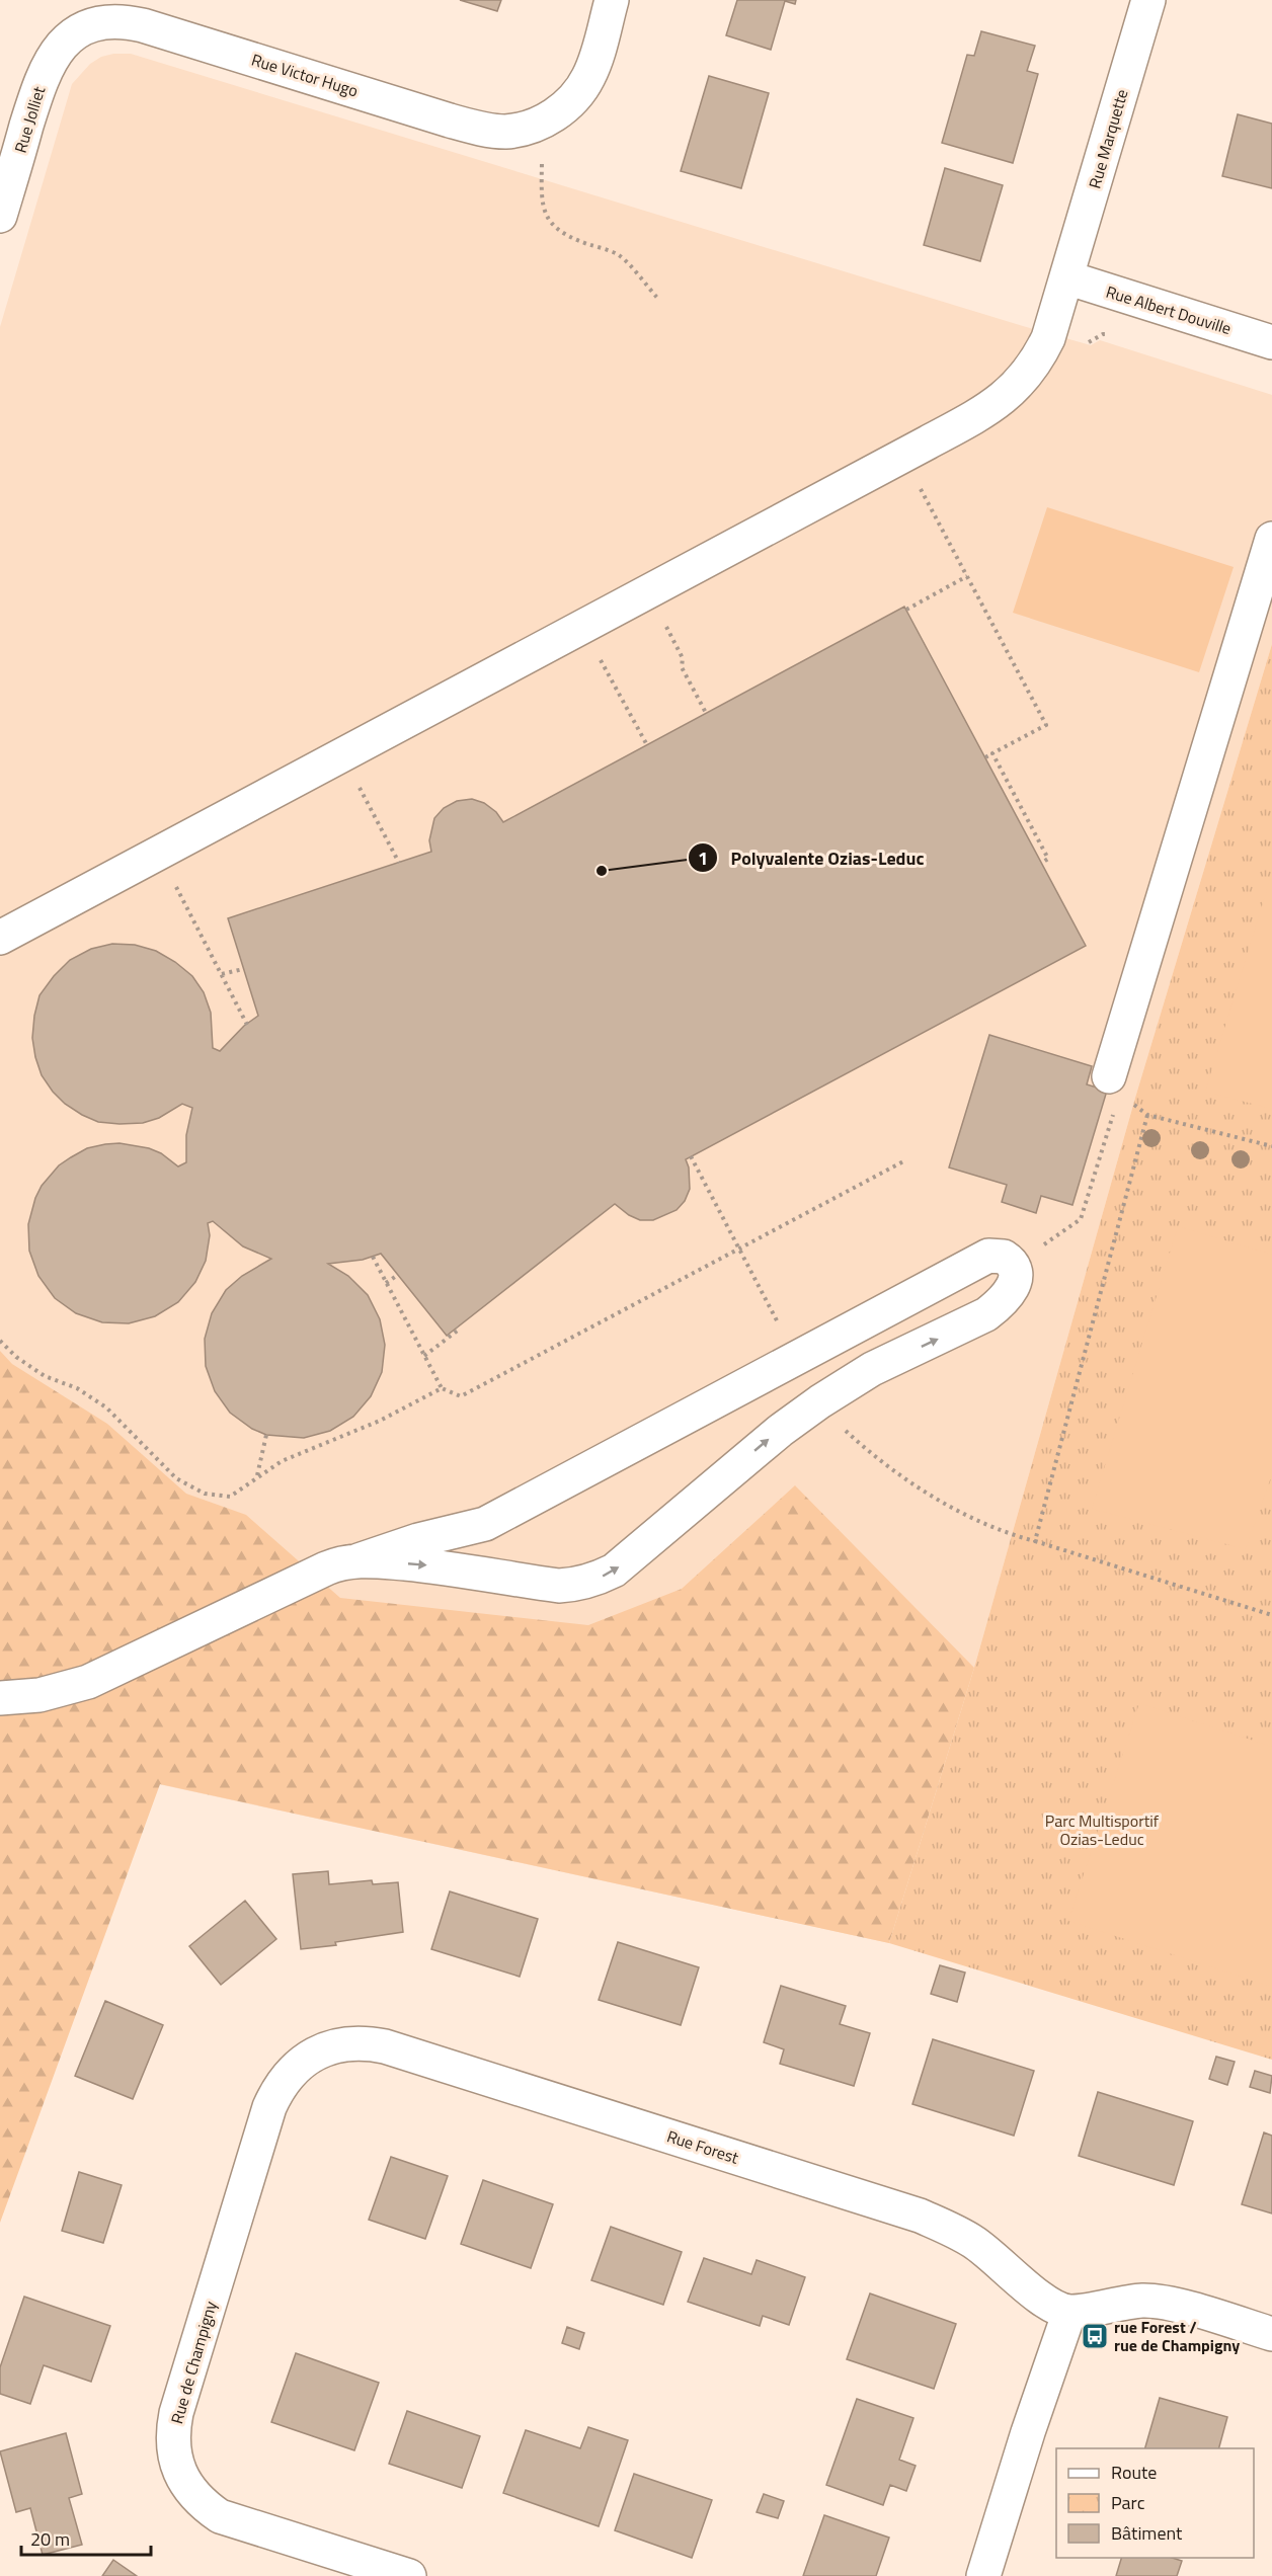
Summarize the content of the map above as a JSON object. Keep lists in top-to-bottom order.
{
  "streets": {
    "street": [
      "Rue Victor Hugo",
      "Rue Jolliet",
      "Rue Marquette",
      "Rue Albert Douville",
      "Rue Forest",
      "Rue de Champigny"
    ]
  },
  "crossings": [
    ["Rue Victor Hugo", "Rue Jolliet"],
    ["Rue Marquette", "Rue Albert Douville"],
    ["Rue Forest", "Rue de Champigny"]
  ],
  "parks": ["Parc Multisportif Ozias-Leduc"],
  "places": {
    "other": ["Polyvalente Ozias-Leduc"],
    "bus stop": ["rue Forest / rue de Champigny"]
  },
  "legend": ["Route", "Parc", "Bâtiment"],
  "scale_bar": "20 m"
}
